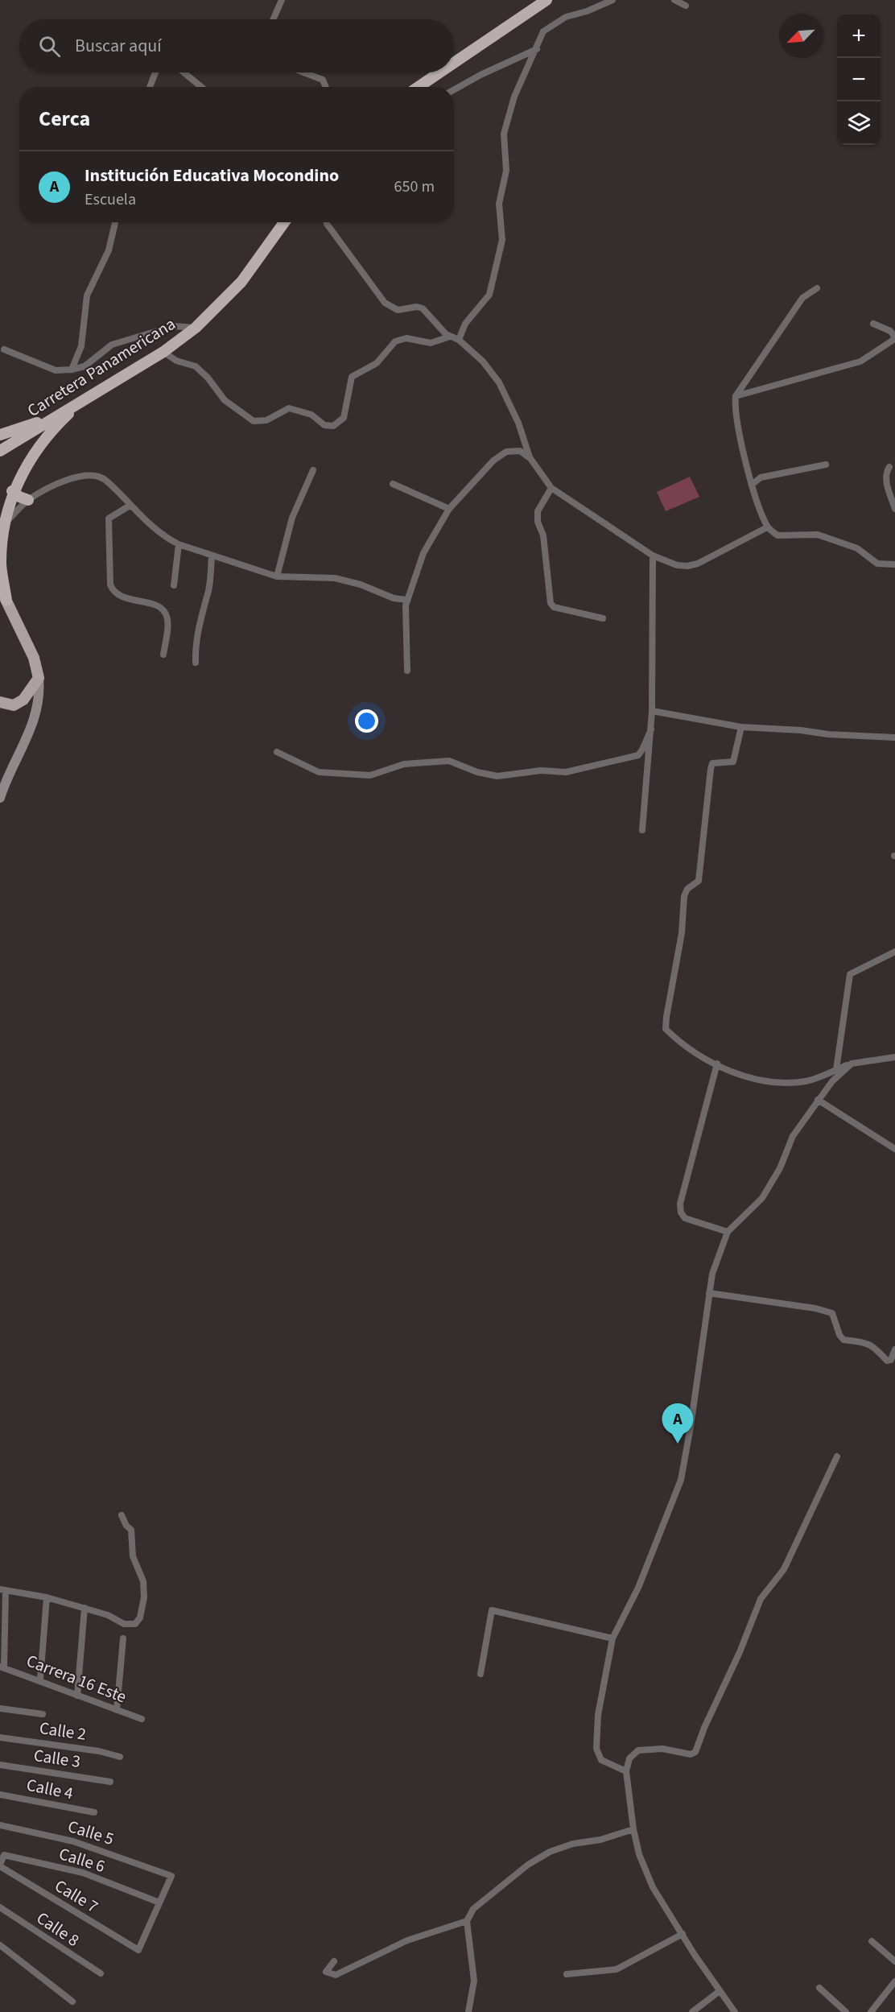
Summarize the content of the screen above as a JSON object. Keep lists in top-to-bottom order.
{
  "streets": {
    "highway": ["Carretera Panamericana"],
    "street": [
      "Carrera 16 Este",
      "Calle 2",
      "Calle 3",
      "Calle 4",
      "Calle 5",
      "Calle 6",
      "Calle 7",
      "Calle 8"
    ]
  },
  "crossings": [
    ["Calle 5", "Calle 6"],
    ["Calle 5", "Calle 7"],
    ["Calle 6", "Calle 7"]
  ],
  "north": "bottom left",
  "page": {
    "map_buttons": ["+", "−"],
    "search": "Buscar aquí",
    "heading": "Cerca",
    "list": [
      {
        "mark": "A",
        "name": "Institución Educativa Mocondino",
        "note": "Escuela",
        "value": "650 m"
      }
    ],
    "pins": "A"
  }
}
